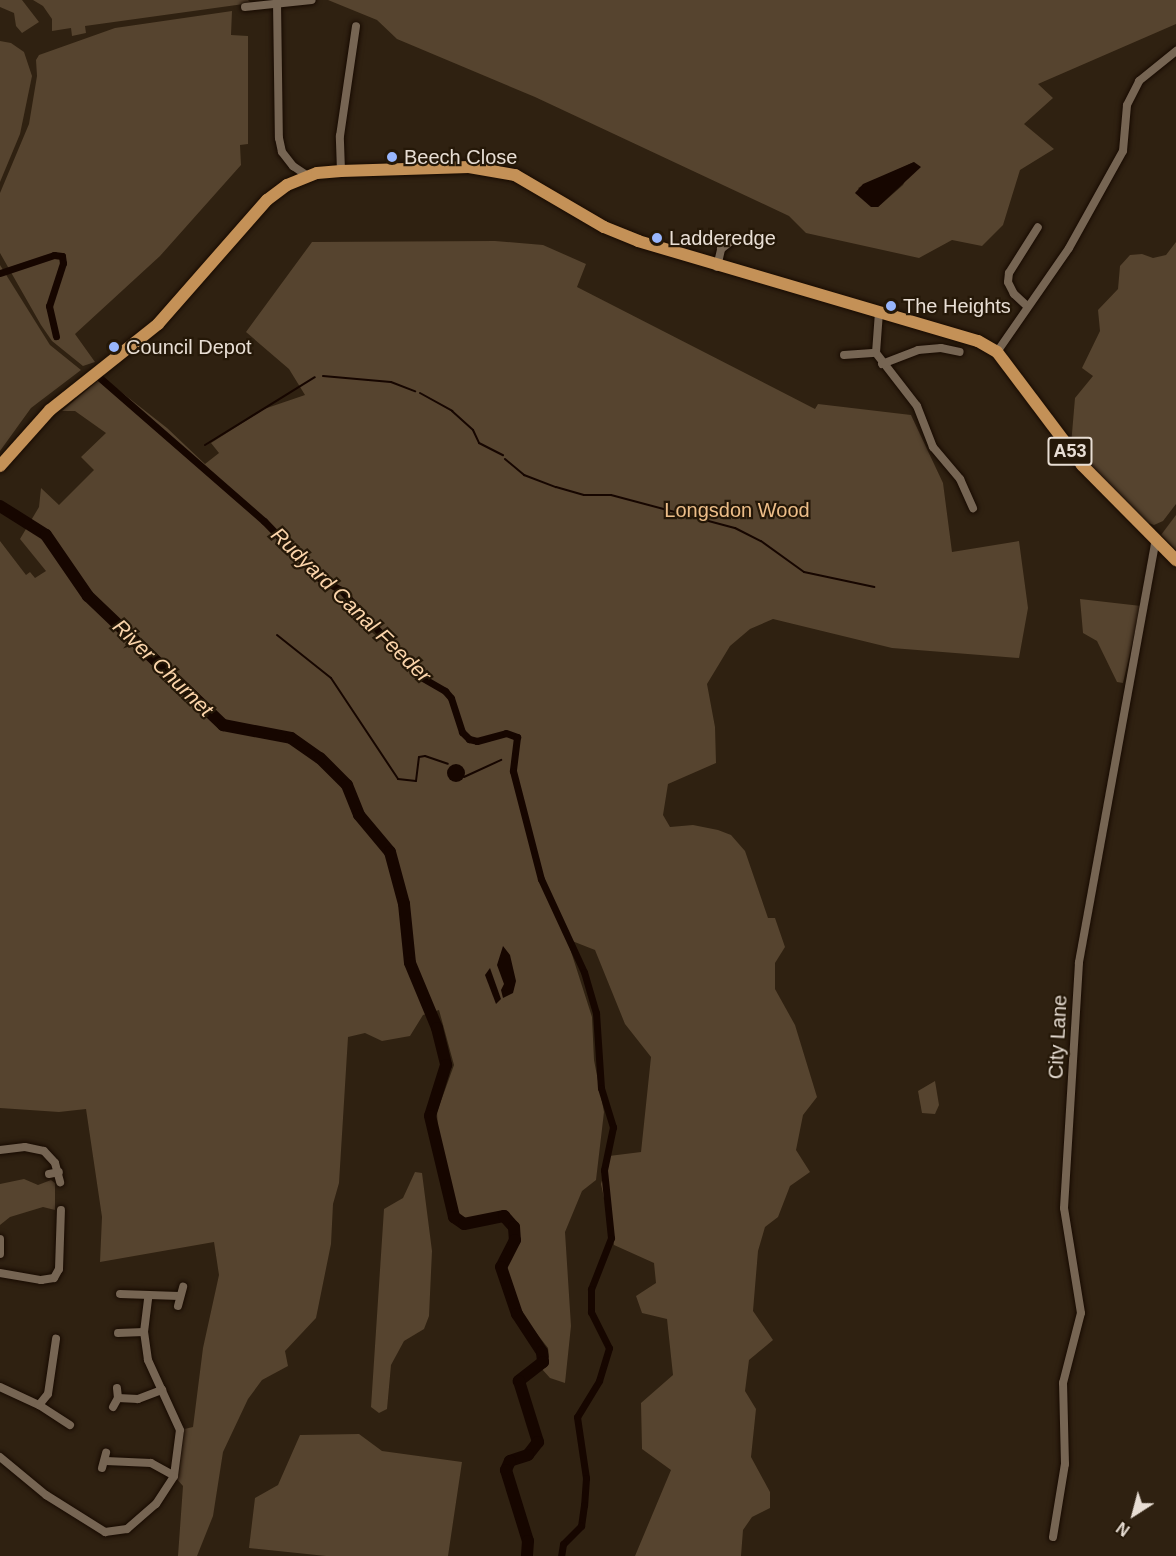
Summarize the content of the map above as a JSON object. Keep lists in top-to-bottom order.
{
  "streets": {
    "highway": ["A53"],
    "street": ["City Lane"]
  },
  "crossings": [
    ["A53", "City Lane"]
  ],
  "water": ["Rudyard Canal Feeder", "River Churnet"],
  "parks": ["Longsdon Wood"],
  "places": [
    "Beech Close",
    "Ladderedge",
    "The Heights",
    "Council Depot"
  ],
  "north": "bottom left"
}
